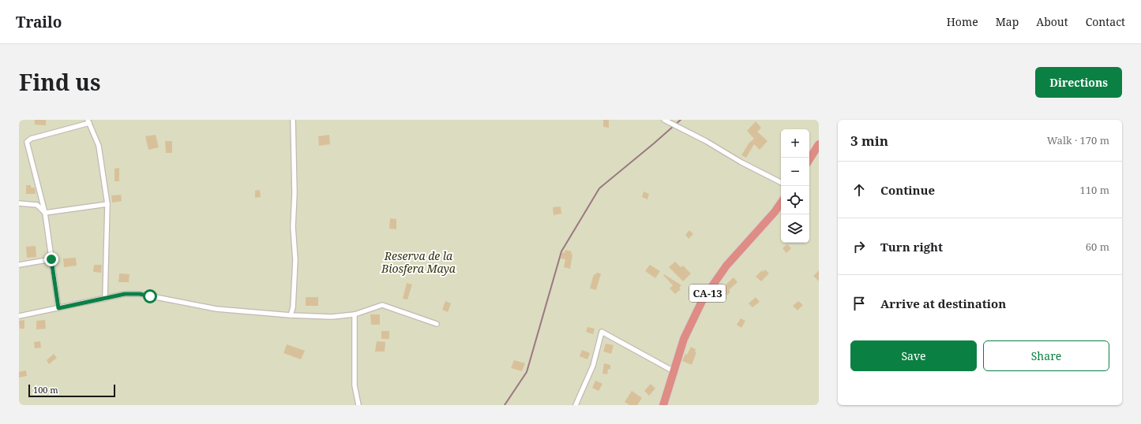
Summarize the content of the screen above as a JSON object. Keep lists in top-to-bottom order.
{
  "streets": {
    "highway": ["CA-13"]
  },
  "parks": ["Reserva de la Biosfera Maya"],
  "scale_bar": "100 m",
  "page": {
    "header": "Trailo",
    "nav": [
      "Home",
      "Map",
      "About",
      "Contact"
    ],
    "title": "Find us",
    "buttons": [
      "Directions",
      ["Save", "Share"]
    ],
    "heading": ["3 min", "Walk · 170 m"],
    "map_buttons": ["+", "−"],
    "list": [
      ["Continue", "110 m"],
      ["Turn right", "60 m"],
      "Arrive at destination"
    ],
    "scale": "100 m"
  }
}
